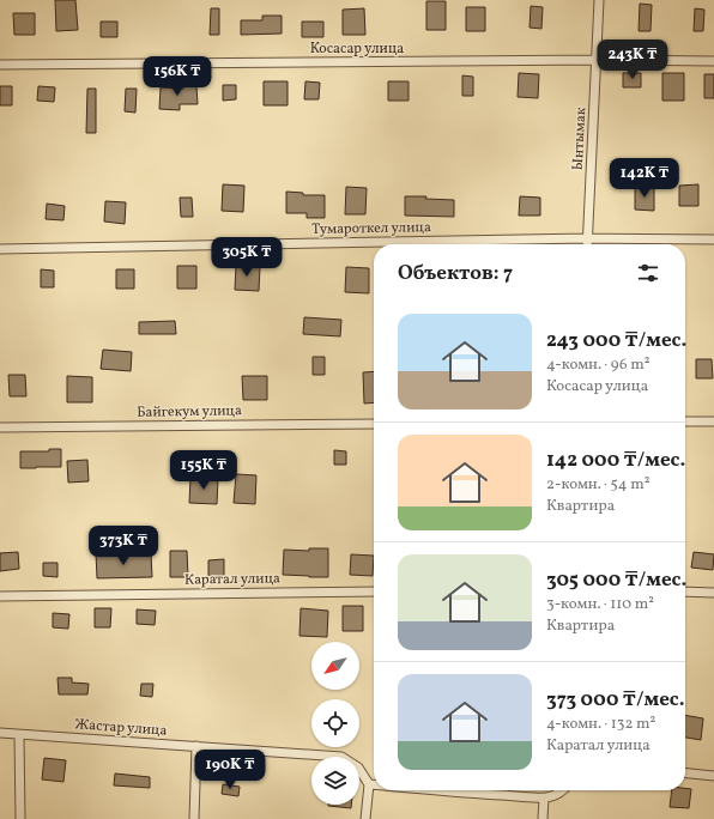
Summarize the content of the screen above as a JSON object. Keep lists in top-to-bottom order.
{
  "streets": {
    "street": [
      "Косасар улица",
      "Ынтымак",
      "Тумароткел улица",
      "Байгекум улица",
      "Каратал улица",
      "Жастар улица"
    ]
  },
  "crossings": [
    ["Косасар улица", "Ынтымак"],
    ["Ынтымак", "Тумароткел улица"]
  ],
  "north": "bottom left",
  "page": {
    "price": [
      "243K ₸",
      "156K ₸",
      "142K ₸",
      "305K ₸",
      "155K ₸",
      "373K ₸",
      "190K ₸"
    ],
    "heading": "Объектов: 7",
    "list": [
      {
        "name": "243 000 ₸/мес.",
        "note": "4-комн. · 96 m² · Косасар улица"
      },
      {
        "name": "142 000 ₸/мес.",
        "note": "2-комн. · 54 m² · Квартира"
      },
      {
        "name": "305 000 ₸/мес.",
        "note": "3-комн. · 110 m² · Квартира"
      },
      {
        "name": "373 000 ₸/мес.",
        "note": "4-комн. · 132 m² · Каратал улица"
      }
    ]
  }
}
